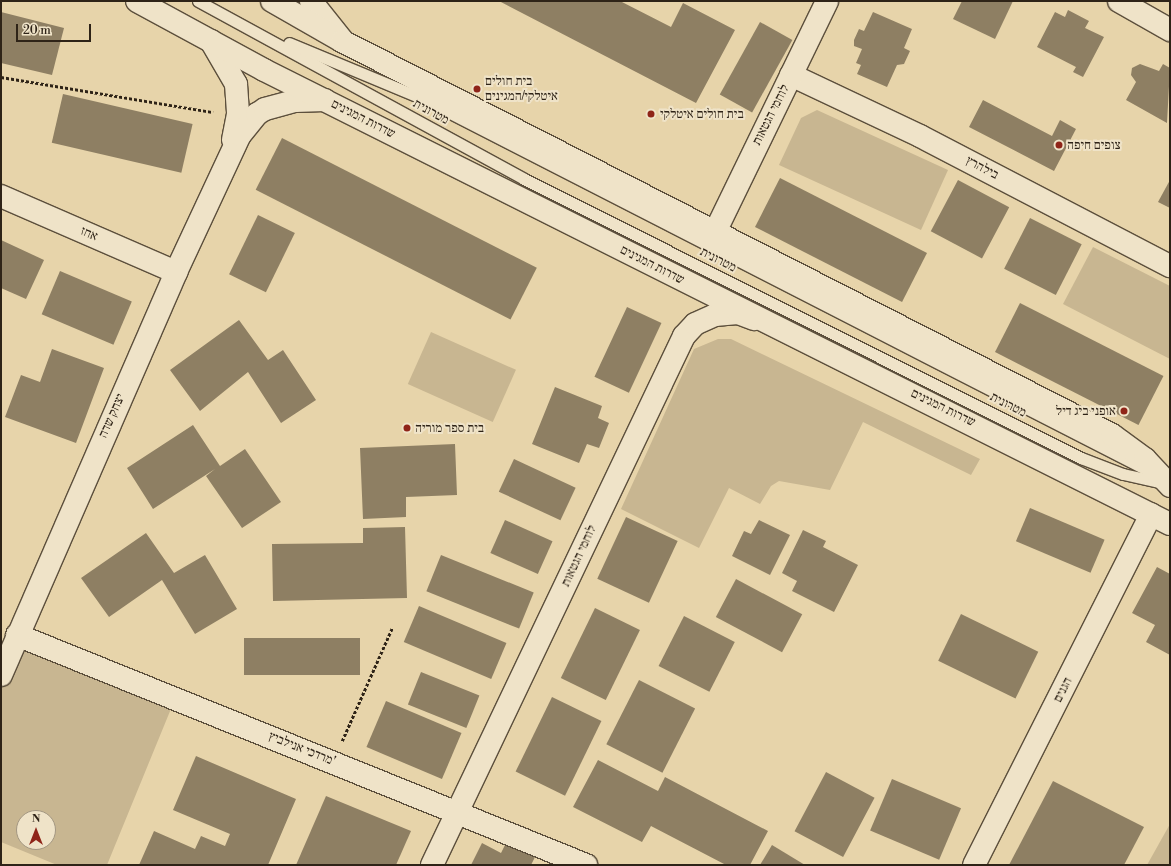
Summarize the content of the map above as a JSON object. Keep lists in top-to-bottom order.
{
  "streets": {
    "street": [
      "לוחמי הגטאות",
      "שדרות המגינים",
      "בילהרץ",
      "אחז",
      "יצחק שדה",
      "הגנים",
      "מרדכי אנילביץ'"
    ],
    "lane": ["מטרונית"]
  },
  "crossings": [
    ["לוחמי הגטאות", "שדרות המגינים"],
    ["לוחמי הגטאות", "בילהרץ"],
    ["לוחמי הגטאות", "מרדכי אנילביץ'"],
    ["שדרות המגינים", "יצחק שדה"],
    ["שדרות המגינים", "הגנים"],
    ["אחז", "יצחק שדה"],
    ["יצחק שדה", "מרדכי אנילביץ'"]
  ],
  "places": [
    "בית חולים איטלקי/המגינים",
    "בית חולים איטלקי",
    "צופים חיפה",
    "אופני ביג דיל",
    "בית ספר מוריה"
  ],
  "scale_bar": "20 m",
  "north": "top"
}
